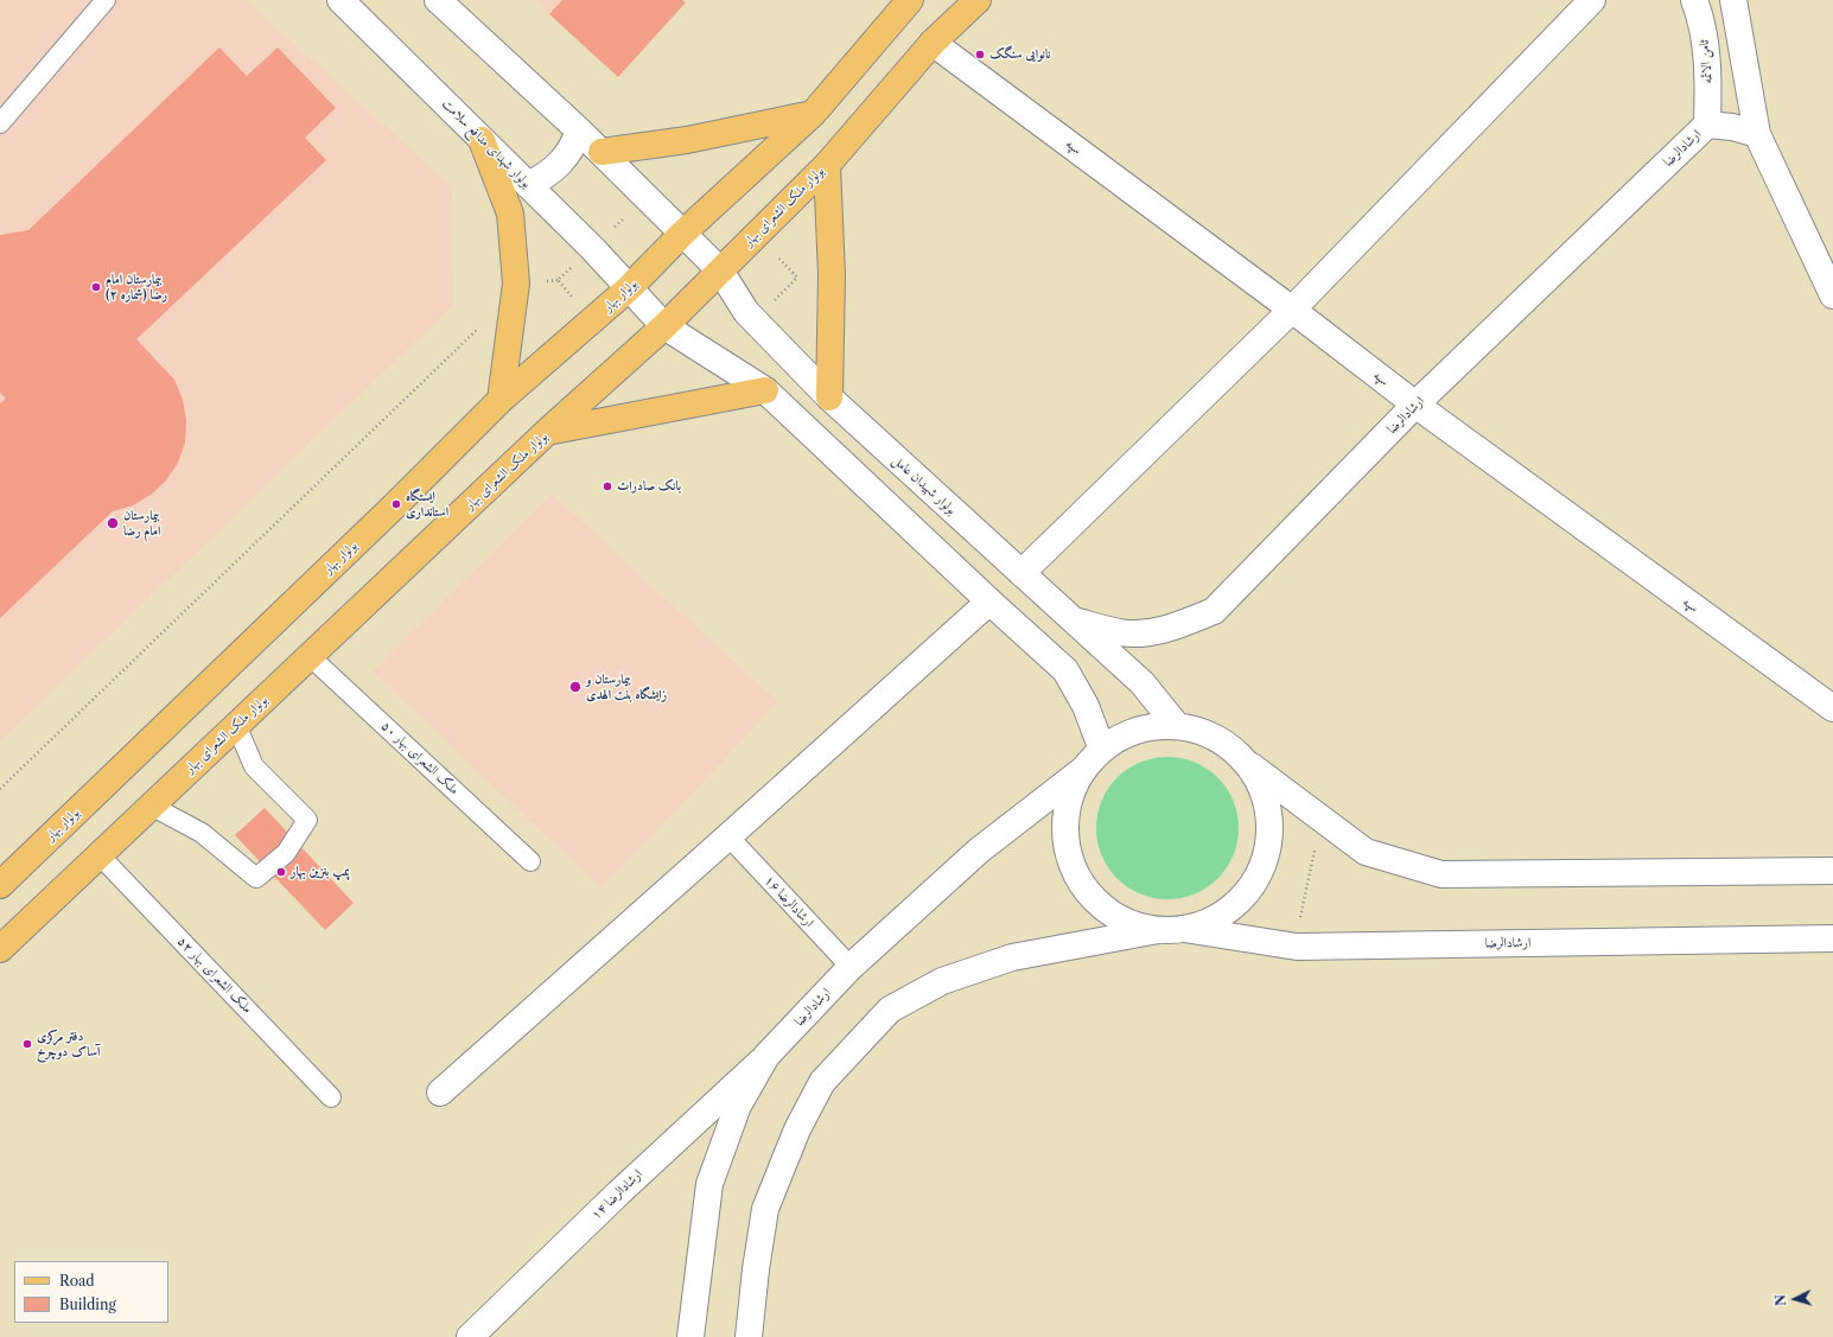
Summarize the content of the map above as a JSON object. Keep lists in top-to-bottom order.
{
  "streets": {
    "main road": ["بولوار ملک الشعرای بهار", "بولوار بهار"],
    "street": [
      "ثامن الائمه",
      "بولوار شهدای مدافع سلامت",
      "سپه",
      "ارشادالرضا",
      "بولوار شهیدان عامل",
      "ارشادالرضا ۱۴"
    ],
    "lane": ["ملک الشعرای بهار ۵۰", "ارشادالرضا ۱۶", "ملک الشعرای بهار ۵۲"]
  },
  "crossings": [
    ["ثامن الائمه", "ارشادالرضا"],
    ["بولوار شهدای مدافع سلامت", "بولوار بهار"],
    ["سپه", "ارشادالرضا"],
    ["سپه", "بولوار ملک الشعرای بهار"],
    ["ارشادالرضا", "بولوار شهیدان عامل"],
    ["ارشادالرضا", "ارشادالرضا ۱۶"],
    ["ارشادالرضا", "ارشادالرضا ۱۴"],
    ["بولوار ملک الشعرای بهار", "بولوار شهیدان عامل"],
    ["بولوار ملک الشعرای بهار", "ملک الشعرای بهار ۵۰"],
    ["بولوار ملک الشعرای بهار", "ملک الشعرای بهار ۵۲"],
    ["بولوار بهار", "بولوار شهیدان عامل"]
  ],
  "places": [
    "نانوایی سنگک",
    "بیمارستان امام رضا (شماره ۲)",
    "بانک صادرات",
    "ایستگاه استانداری",
    "بیمارستان امام رضا",
    "بیمارستان و زایشگاه بنت الهدی",
    "پمپ بنزین بهار",
    "دفتر مرکزی آساک دوچرخ"
  ],
  "legend": ["Road", "Building"],
  "north": "left"
}
